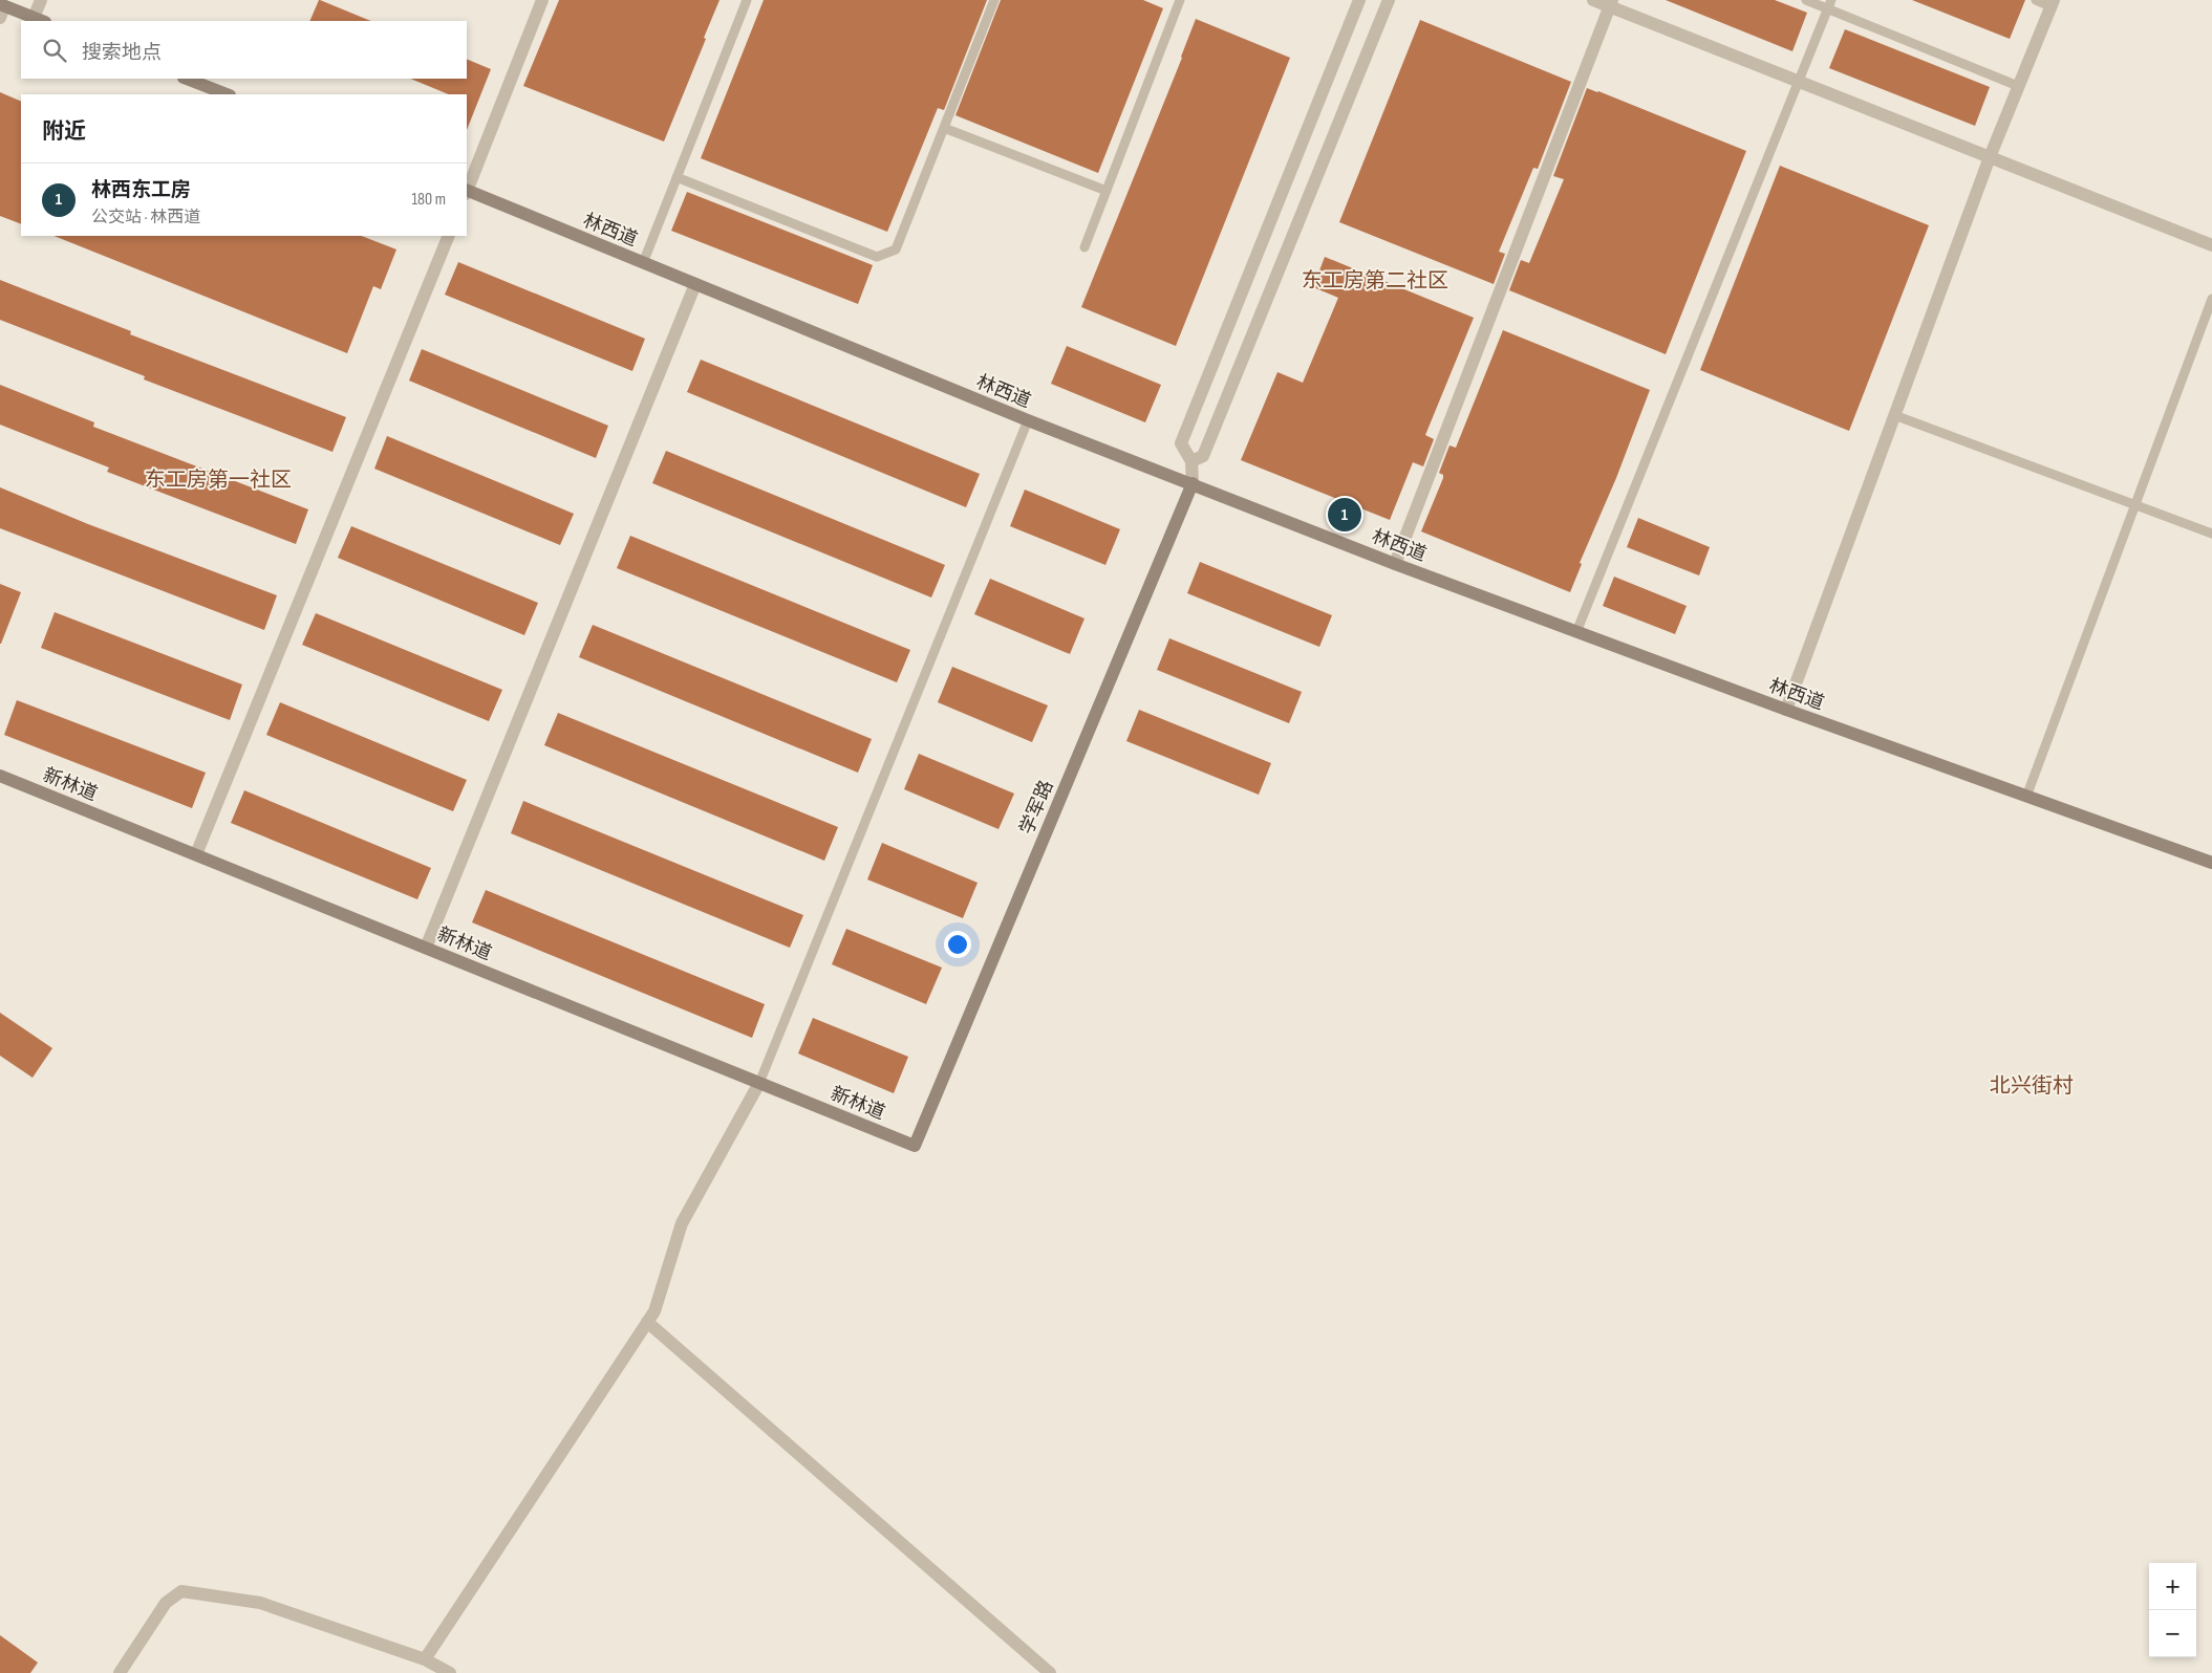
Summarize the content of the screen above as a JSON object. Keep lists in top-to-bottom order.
{
  "streets": {
    "main road": ["林西道", "新林道", "学军路"]
  },
  "crossings": [
    ["林西道", "学军路"],
    ["新林道", "学军路"]
  ],
  "districts": ["东工房第二社区", "东工房第一社区", "北兴街村"],
  "page": {
    "search": "搜索地点",
    "heading": "附近",
    "list": [
      {
        "mark": "1",
        "name": "林西东工房",
        "note": "公交站 · 林西道",
        "value": "180 m"
      }
    ],
    "pins": "1",
    "map_buttons": ["+", "−"]
  }
}
